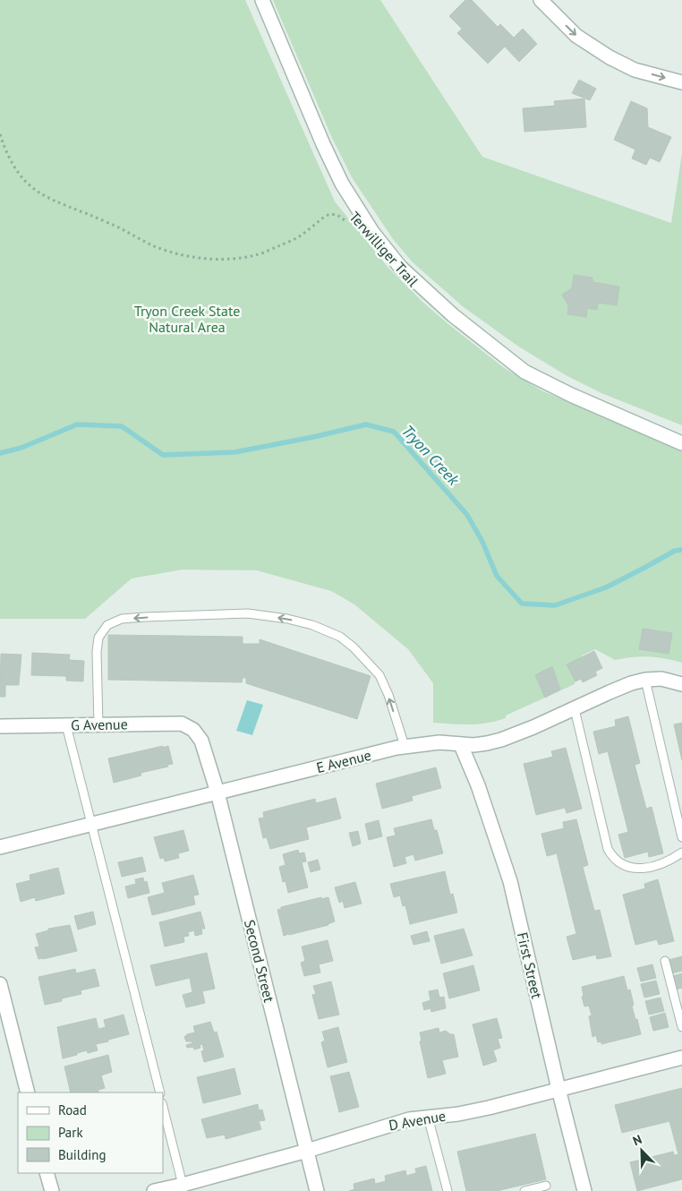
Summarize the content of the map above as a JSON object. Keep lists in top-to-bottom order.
{
  "streets": {
    "street": [
      "G Avenue",
      "E Avenue",
      "Second Street",
      "First Street",
      "D Avenue"
    ],
    "path": ["Terwilliger Trail"]
  },
  "crossings": [
    ["G Avenue", "Second Street"],
    ["E Avenue", "Second Street"],
    ["E Avenue", "First Street"],
    ["Second Street", "D Avenue"],
    ["First Street", "D Avenue"]
  ],
  "water": ["Tryon Creek"],
  "parks": ["Tryon Creek State Natural Area"],
  "legend": ["Road", "Park", "Building"],
  "north": "top left"
}
